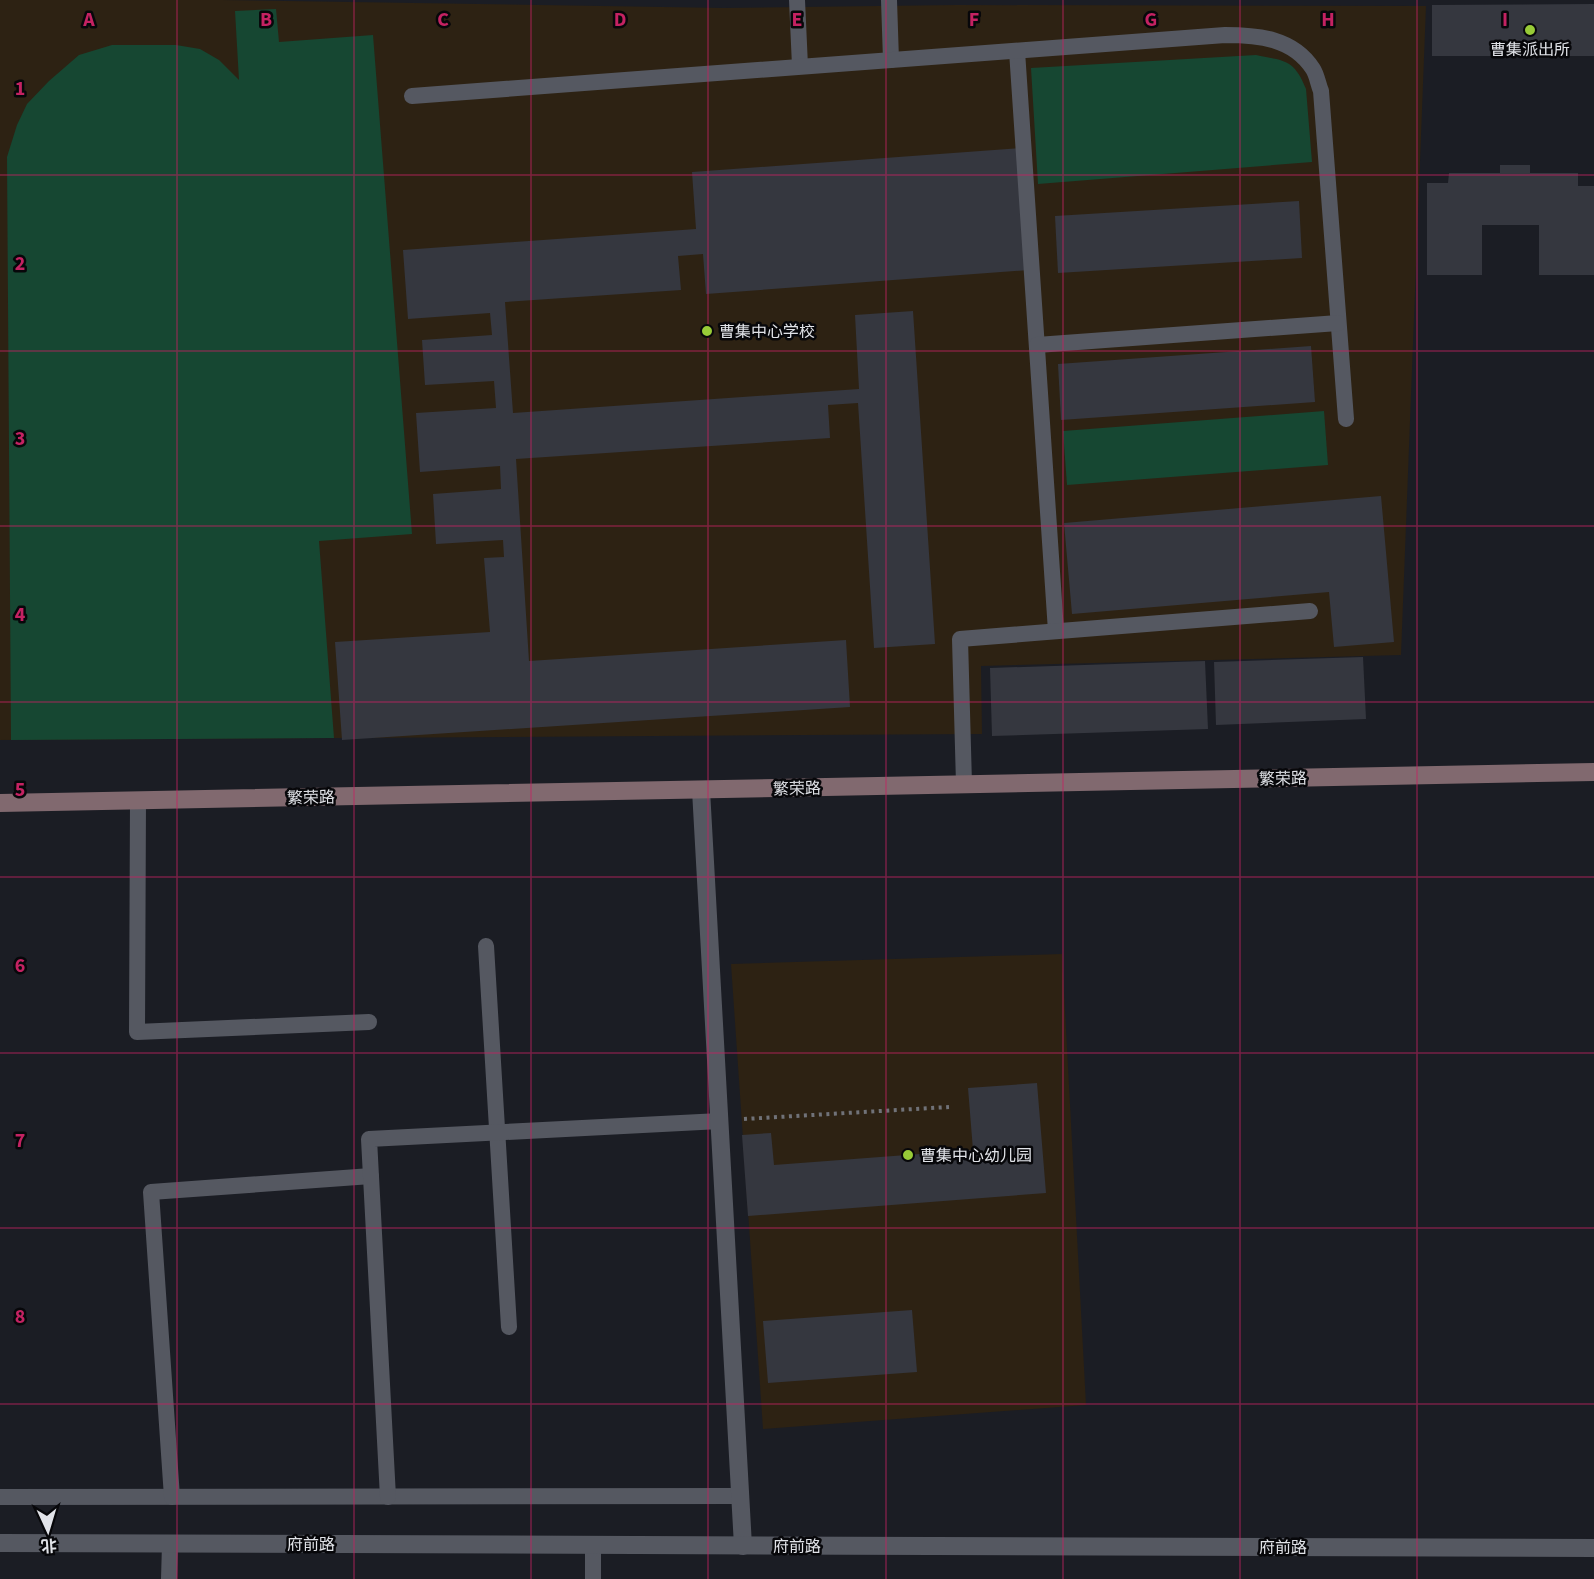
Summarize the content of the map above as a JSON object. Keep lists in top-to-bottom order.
{
  "streets": {
    "street": ["繁荣路", "府前路"]
  },
  "places": ["曹集派出所", "曹集中心学校", "曹集中心幼儿园"],
  "north": "bottom",
  "grid": {
    "columns": [
      "A",
      "B",
      "C",
      "D",
      "E",
      "F",
      "G",
      "H",
      "I"
    ],
    "rows": [
      "1",
      "2",
      "3",
      "4",
      "5",
      "6",
      "7",
      "8"
    ]
  }
}
